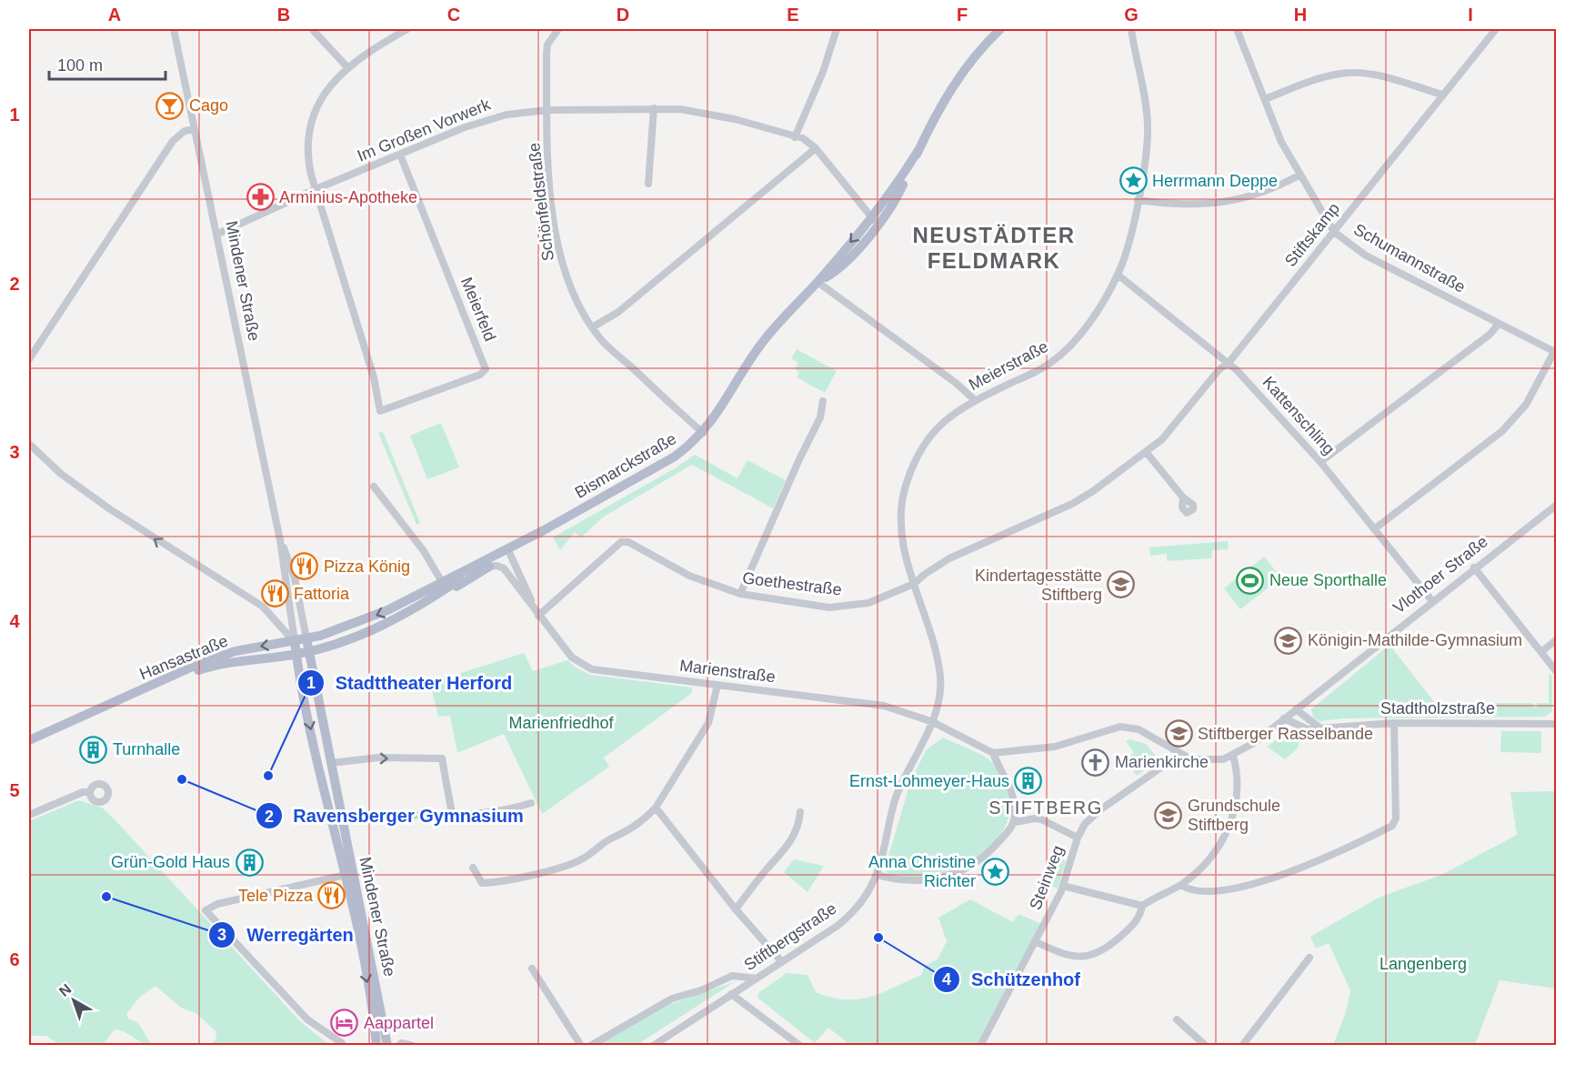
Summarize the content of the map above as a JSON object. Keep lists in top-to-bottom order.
{
  "streets": {
    "main road": ["Mindener Straße", "Bismarckstraße", "Hansastraße"],
    "street": [
      "Im Großen Vorwerk",
      "Schönfeldstraße",
      "Stiftskamp",
      "Schumannstraße",
      "Meierfeld",
      "Meierstraße",
      "Kattenschling",
      "Vlothoer Straße",
      "Goethestraße",
      "Marienstraße",
      "Stadtholzstraße",
      "Steinweg",
      "Stiftbergstraße"
    ]
  },
  "crossings": [
    ["Im Großen Vorwerk", "Schönfeldstraße"],
    ["Im Großen Vorwerk", "Mindener Straße"],
    ["Im Großen Vorwerk", "Meierfeld"],
    ["Schönfeldstraße", "Bismarckstraße"],
    ["Stiftskamp", "Schumannstraße"],
    ["Stiftskamp", "Meierstraße"],
    ["Stiftskamp", "Kattenschling"],
    ["Stiftskamp", "Goethestraße"],
    ["Mindener Straße", "Bismarckstraße"],
    ["Mindener Straße", "Hansastraße"],
    ["Meierstraße", "Kattenschling"],
    ["Meierstraße", "Goethestraße"],
    ["Meierstraße", "Marienstraße"],
    ["Meierstraße", "Stiftbergstraße"],
    ["Kattenschling", "Vlothoer Straße"],
    ["Bismarckstraße", "Hansastraße"],
    ["Bismarckstraße", "Marienstraße"],
    ["Vlothoer Straße", "Stadtholzstraße"],
    ["Vlothoer Straße", "Steinweg"],
    ["Goethestraße", "Marienstraße"],
    ["Marienstraße", "Stiftbergstraße"]
  ],
  "districts": ["NEUSTÄDTER FELDMARK", "STIFTBERG"],
  "parks": ["Marienfriedhof", "Langenberg"],
  "places": {
    "bar": ["Cago"],
    "place": ["Herrmann Deppe", "Anna Christine Richter"],
    "pharmacy": ["Arminius-Apotheke"],
    "restaurant": ["Pizza König", "Fattoria", "Tele Pizza"],
    "sports": ["Neue Sporthalle"],
    "school or university": [
      "Kindertagesstätte Stiftberg",
      "Königin-Mathilde-Gymnasium",
      "Stiftberger Rasselbande",
      "Grundschule Stiftberg"
    ],
    "building": ["Turnhalle", "Ernst-Lohmeyer-Haus", "Grün-Gold Haus"],
    "church": ["Marienkirche"],
    "other": [
      "Stadttheater Herford",
      "Ravensberger Gymnasium",
      "Werregärten",
      "Schützenhof"
    ],
    "hotel": ["Aappartel"]
  },
  "scale_bar": "100 m",
  "north": "top left",
  "grid": {
    "columns": [
      "A",
      "B",
      "C",
      "D",
      "E",
      "F",
      "G",
      "H",
      "I"
    ],
    "rows": [
      "1",
      "2",
      "3",
      "4",
      "5",
      "6"
    ]
  }
}
